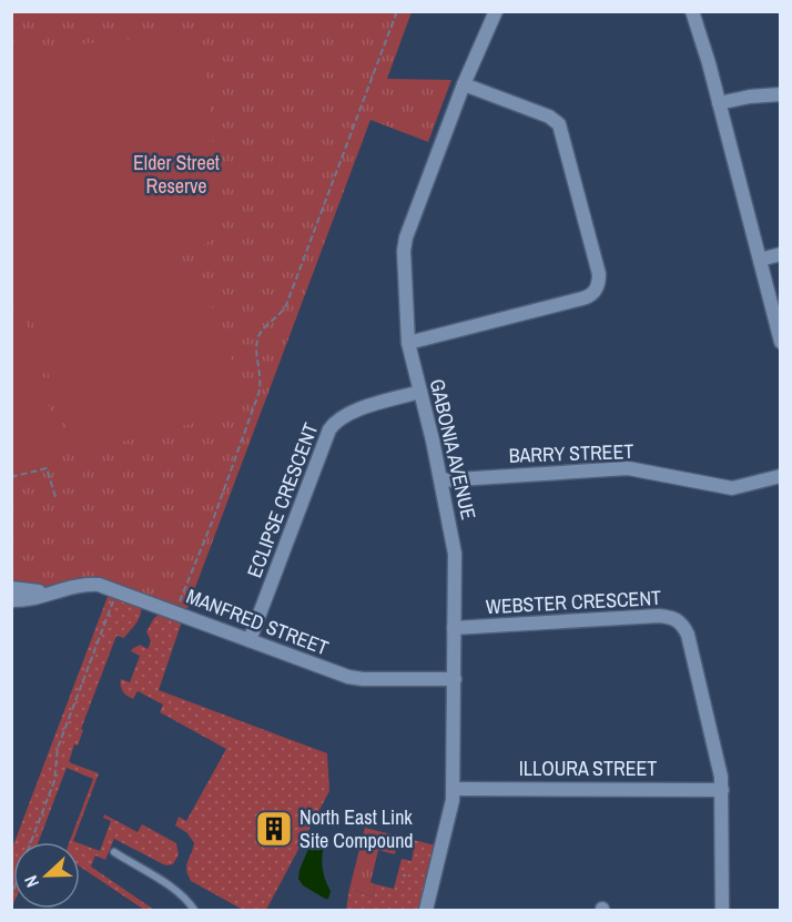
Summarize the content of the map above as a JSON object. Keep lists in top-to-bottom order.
{
  "streets": {
    "street": [
      "GABONIA AVENUE",
      "BARRY STREET",
      "ECLIPSE CRESCENT",
      "WEBSTER CRESCENT",
      "MANFRED STREET",
      "ILLOURA STREET"
    ]
  },
  "crossings": [
    ["GABONIA AVENUE", "BARRY STREET"],
    ["GABONIA AVENUE", "ECLIPSE CRESCENT"],
    ["GABONIA AVENUE", "WEBSTER CRESCENT"],
    ["GABONIA AVENUE", "MANFRED STREET"],
    ["GABONIA AVENUE", "ILLOURA STREET"],
    ["ECLIPSE CRESCENT", "MANFRED STREET"],
    ["WEBSTER CRESCENT", "ILLOURA STREET"]
  ],
  "parks": ["Elder Street Reserve"],
  "places": {
    "building": ["North East Link Site Compound"]
  },
  "north": "left"
}
